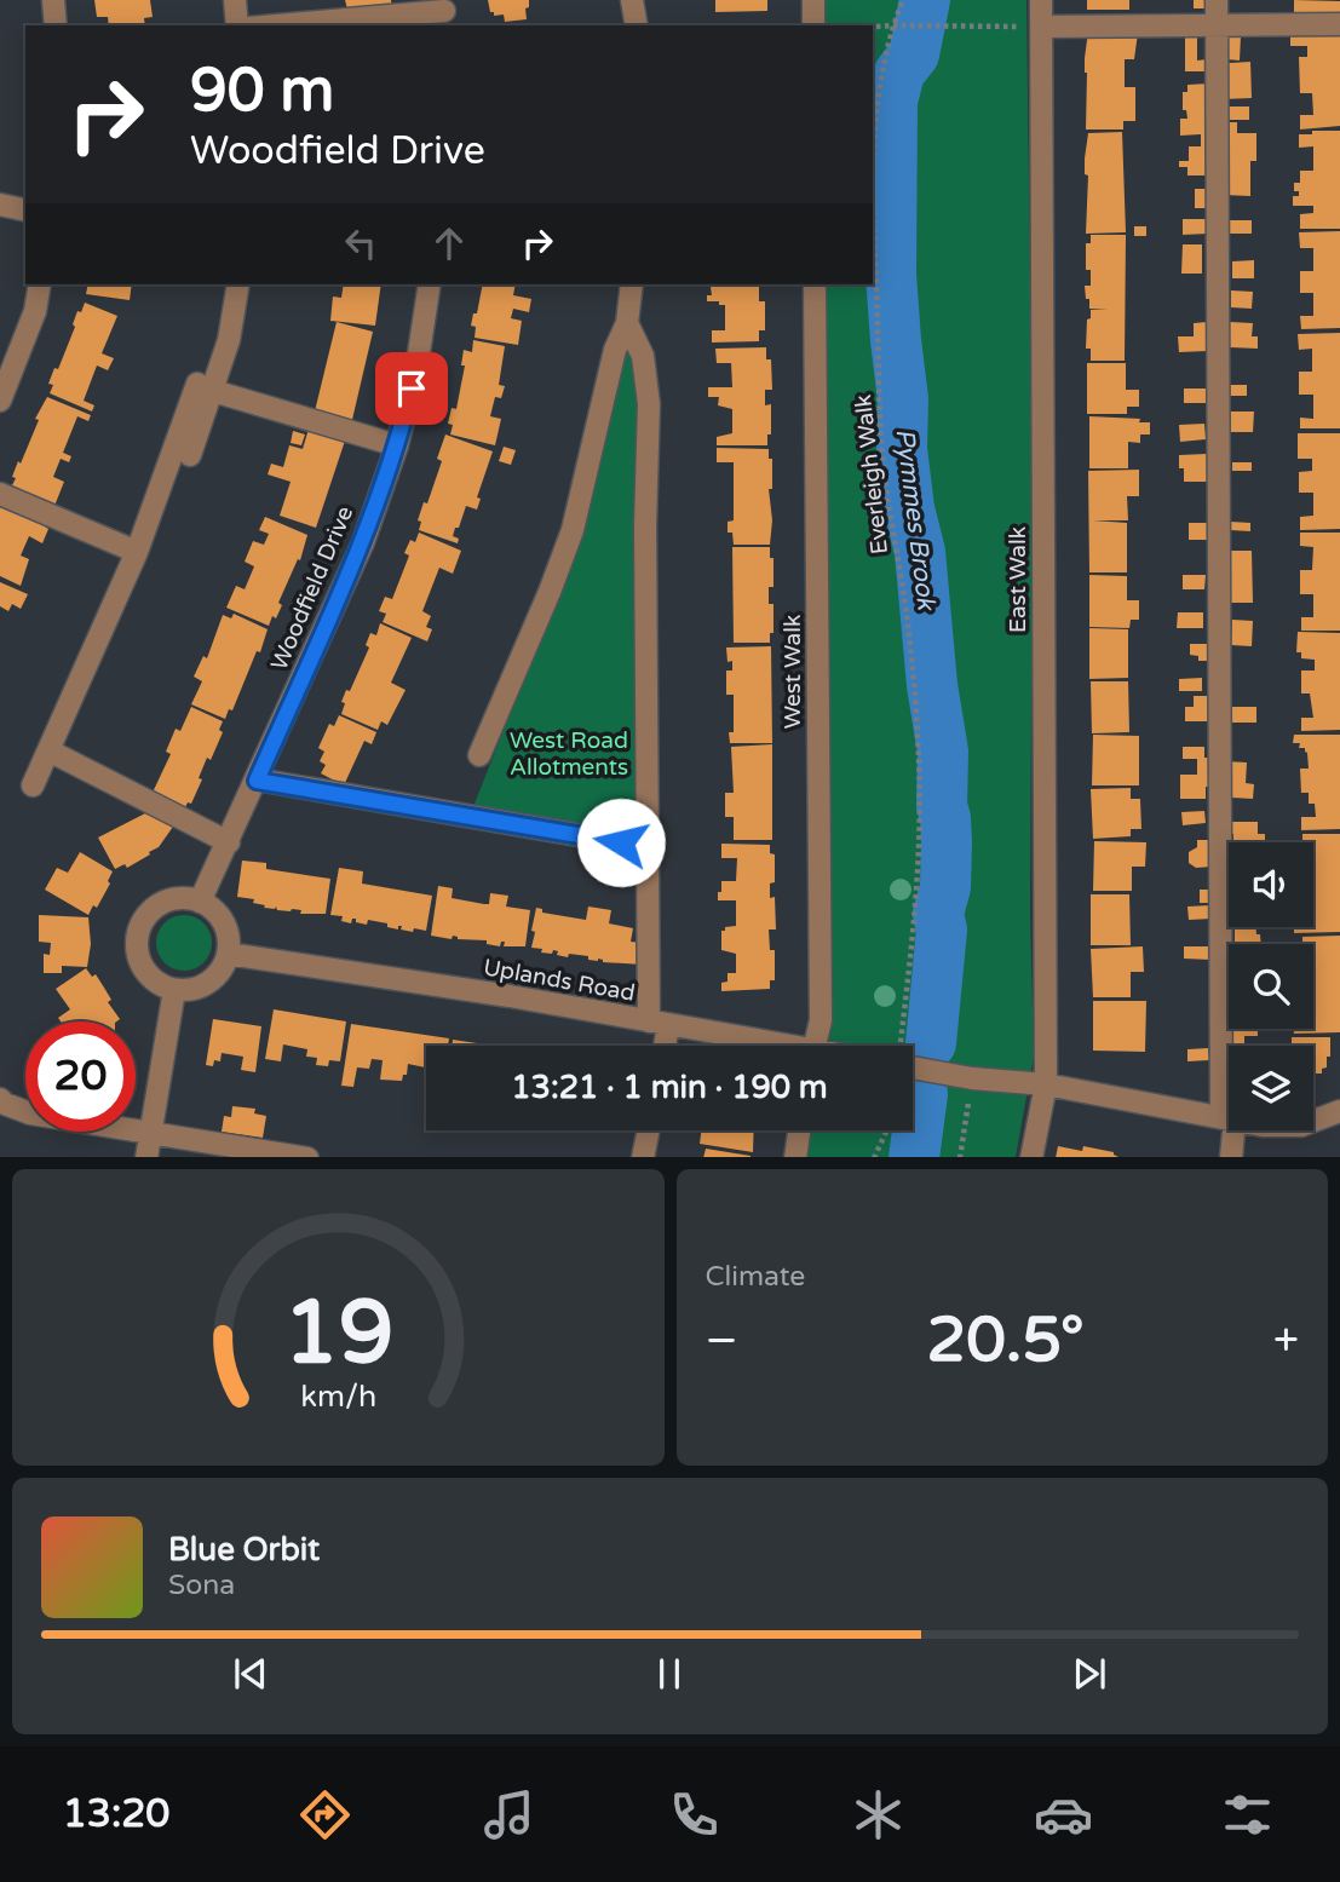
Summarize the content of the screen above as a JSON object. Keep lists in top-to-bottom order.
{
  "streets": {
    "street": [
      "East Walk",
      "Woodfield Drive",
      "West Walk",
      "Uplands Road"
    ],
    "path": ["Everleigh Walk"]
  },
  "crossings": [
    ["Woodfield Drive", "Uplands Road"]
  ],
  "water": ["Pymmes Brook"],
  "parks": ["West Road Allotments"],
  "page": {
    "turn": ["90 m", "Woodfield Drive"],
    "limit": "20",
    "trip": "13:21 · 1 min · 190 m",
    "tile": "Climate",
    "heat": ["−", "20.5°", "+"],
    "song": ["Blue Orbit", "Sona"],
    "tabs": "13:20",
    "gauge": ["19", "km/h"]
  }
}
